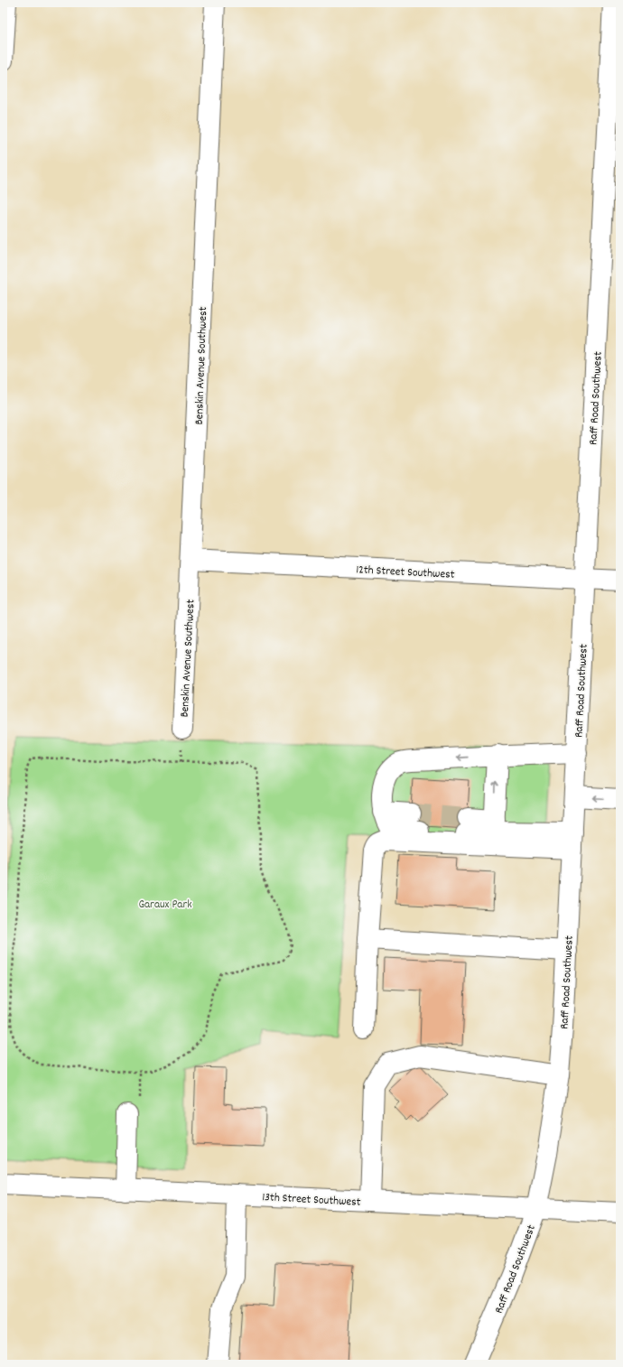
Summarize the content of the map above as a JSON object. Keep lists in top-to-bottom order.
{
  "streets": {
    "street": [
      "Benskin Avenue Southwest",
      "Raff Road Southwest",
      "12th Street Southwest",
      "13th Street Southwest"
    ]
  },
  "crossings": [
    ["Benskin Avenue Southwest", "12th Street Southwest"],
    ["Raff Road Southwest", "12th Street Southwest"],
    ["Raff Road Southwest", "13th Street Southwest"]
  ],
  "parks": ["Garaux Park"]
}
